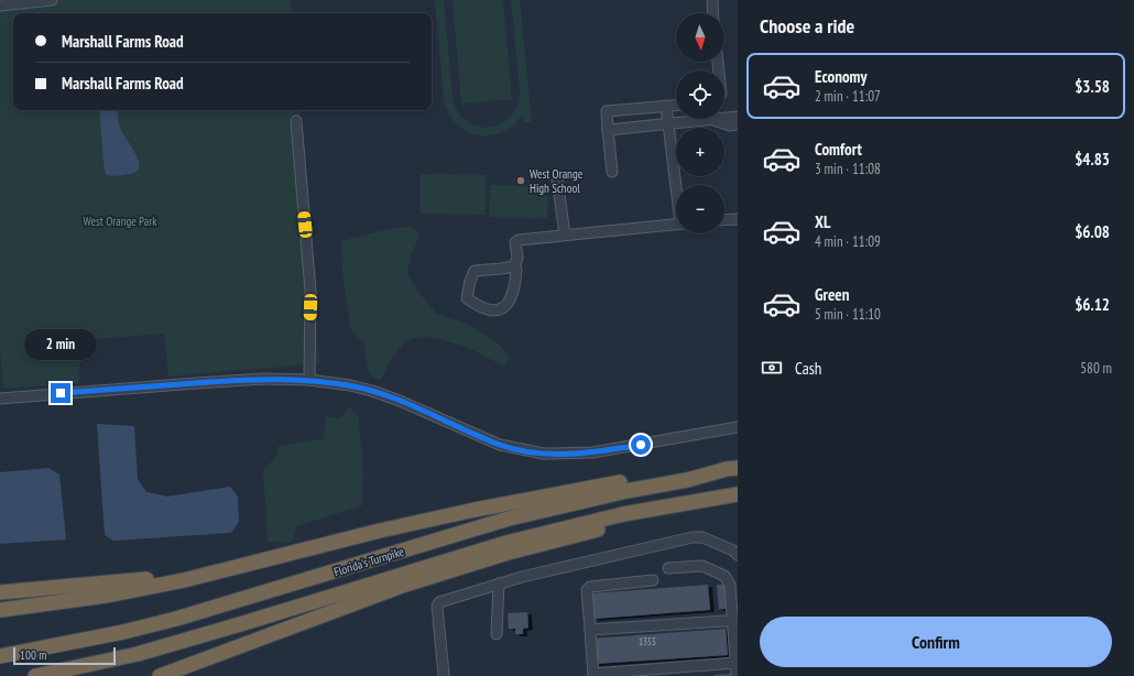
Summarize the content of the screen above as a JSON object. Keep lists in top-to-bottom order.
{
  "streets": {
    "highway": ["Florida's Turnpike"]
  },
  "parks": ["West Orange Park"],
  "places": ["West Orange High School"],
  "house_numbers": ["1355"],
  "scale_bar": "100 m",
  "north": "bottom",
  "page": {
    "heading": "Choose a ride",
    "map_buttons": ["+", "−"],
    "banner": ["Marshall Farms Road", "Marshall Farms Road"],
    "list": [
      {
        "name": "Economy",
        "note": "2 min · 11:07",
        "value": "$3.58"
      },
      {
        "name": "Comfort",
        "note": "3 min · 11:08",
        "value": "$4.83"
      },
      {
        "name": "XL",
        "note": "4 min · 11:09",
        "value": "$6.08"
      },
      {
        "name": "Green",
        "note": "5 min · 11:10",
        "value": "$6.12"
      }
    ],
    "bubble": "2 min",
    "pay": ["Cash", "580 m"],
    "buttons": "Confirm",
    "scale": "100 m"
  }
}
